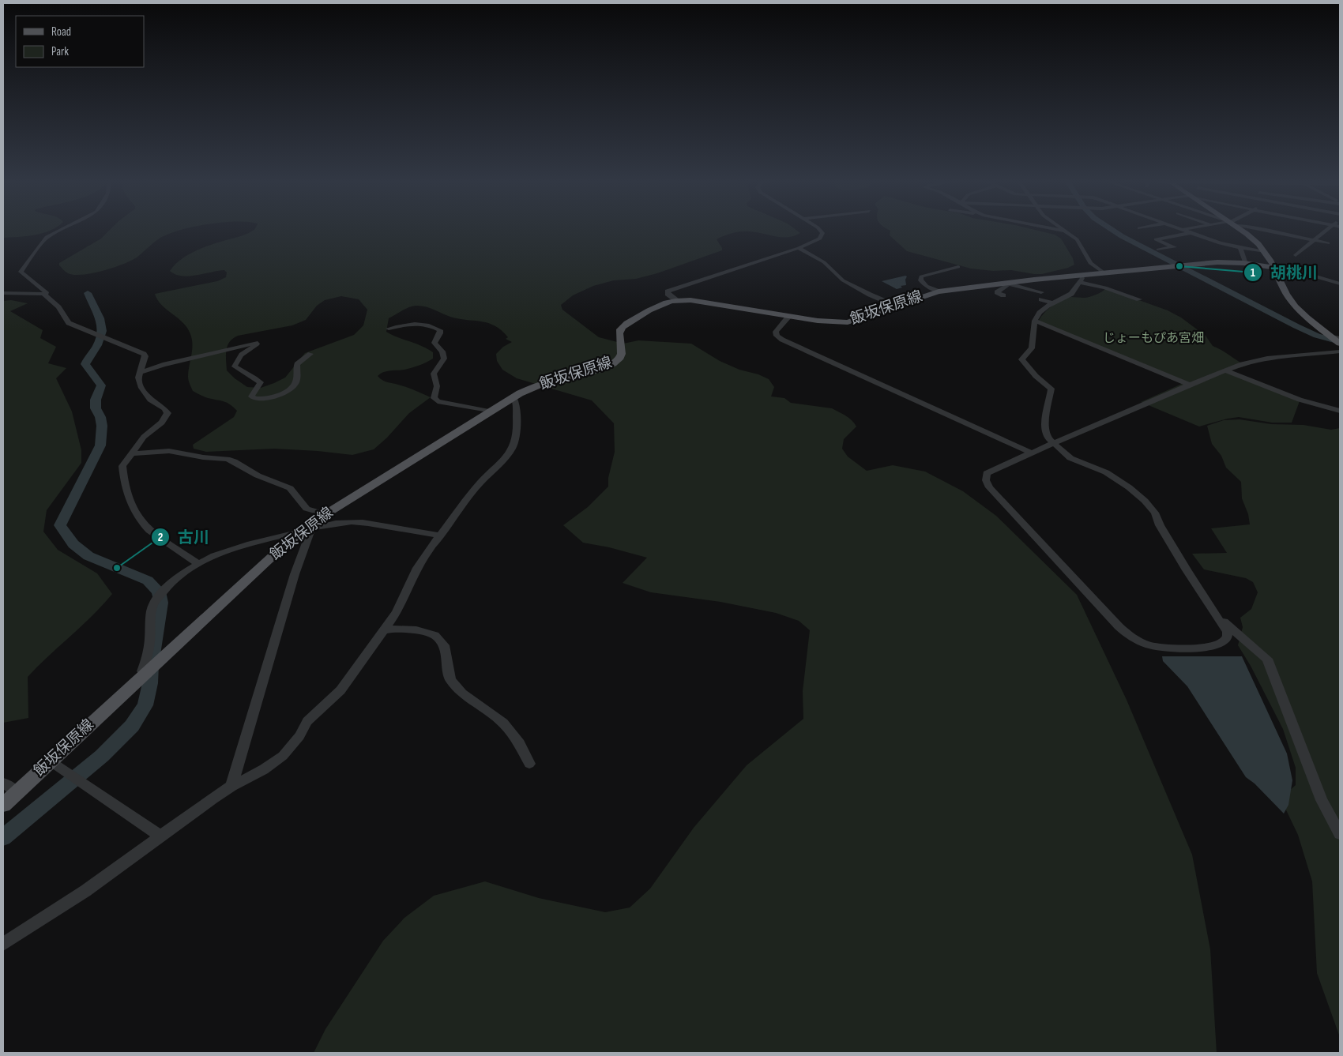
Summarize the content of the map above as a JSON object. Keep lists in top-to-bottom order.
{
  "streets": {
    "main road": ["飯坂保原線"]
  },
  "parks": ["じょーもぴあ宮畑"],
  "places": ["胡桃川", "古川"],
  "legend": ["Road", "Park"]
}
